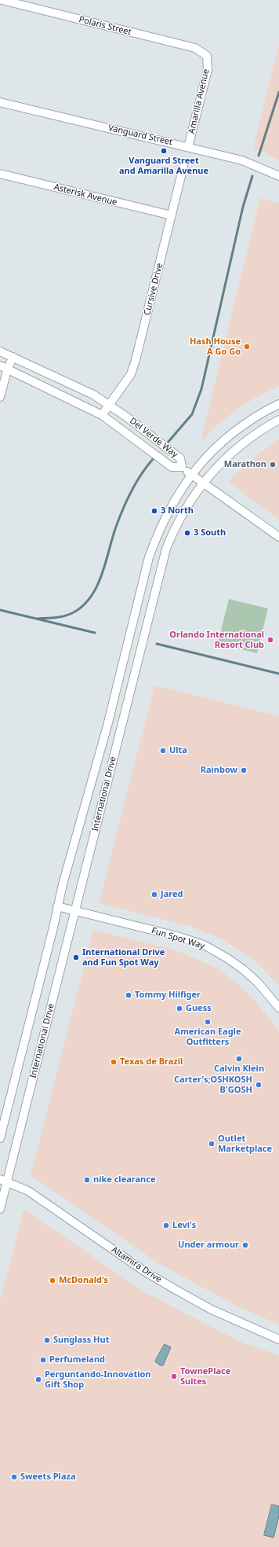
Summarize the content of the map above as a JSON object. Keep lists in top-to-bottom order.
{
  "streets": {
    "street": [
      "Polaris Street",
      "Amarilla Avenue",
      "Vanguard Street",
      "Asterisk Avenue",
      "Cursive Drive",
      "Del Verde Way",
      "International Drive",
      "Fun Spot Way",
      "Altamira Drive"
    ]
  },
  "crossings": [
    ["Polaris Street", "Amarilla Avenue"],
    ["Amarilla Avenue", "Vanguard Street"],
    ["Asterisk Avenue", "Cursive Drive"],
    ["Cursive Drive", "Del Verde Way"],
    ["International Drive", "Fun Spot Way"],
    ["International Drive", "Altamira Drive"]
  ],
  "places": [
    "Vanguard Street and Amarilla Avenue",
    "Hash House A Go Go",
    "Marathon",
    "3 North",
    "3 South",
    "Orlando International Resort Club",
    "Ulta",
    "Rainbow",
    "Jared",
    "International Drive and Fun Spot Way",
    "Tommy Hilfiger",
    "Guess",
    "American Eagle Outfitters",
    "Calvin Klein",
    "Texas de Brazil",
    "Carter's;OSHKOSH B'GOSH",
    "Outlet Marketplace",
    "nike clearance",
    "Levi's",
    "Under armour",
    "McDonald's",
    "Sunglass Hut",
    "Perfumeland",
    "TownePlace Suites",
    "Perguntando-Innovation Gift Shop",
    "Sweets Plaza"
  ]
}
